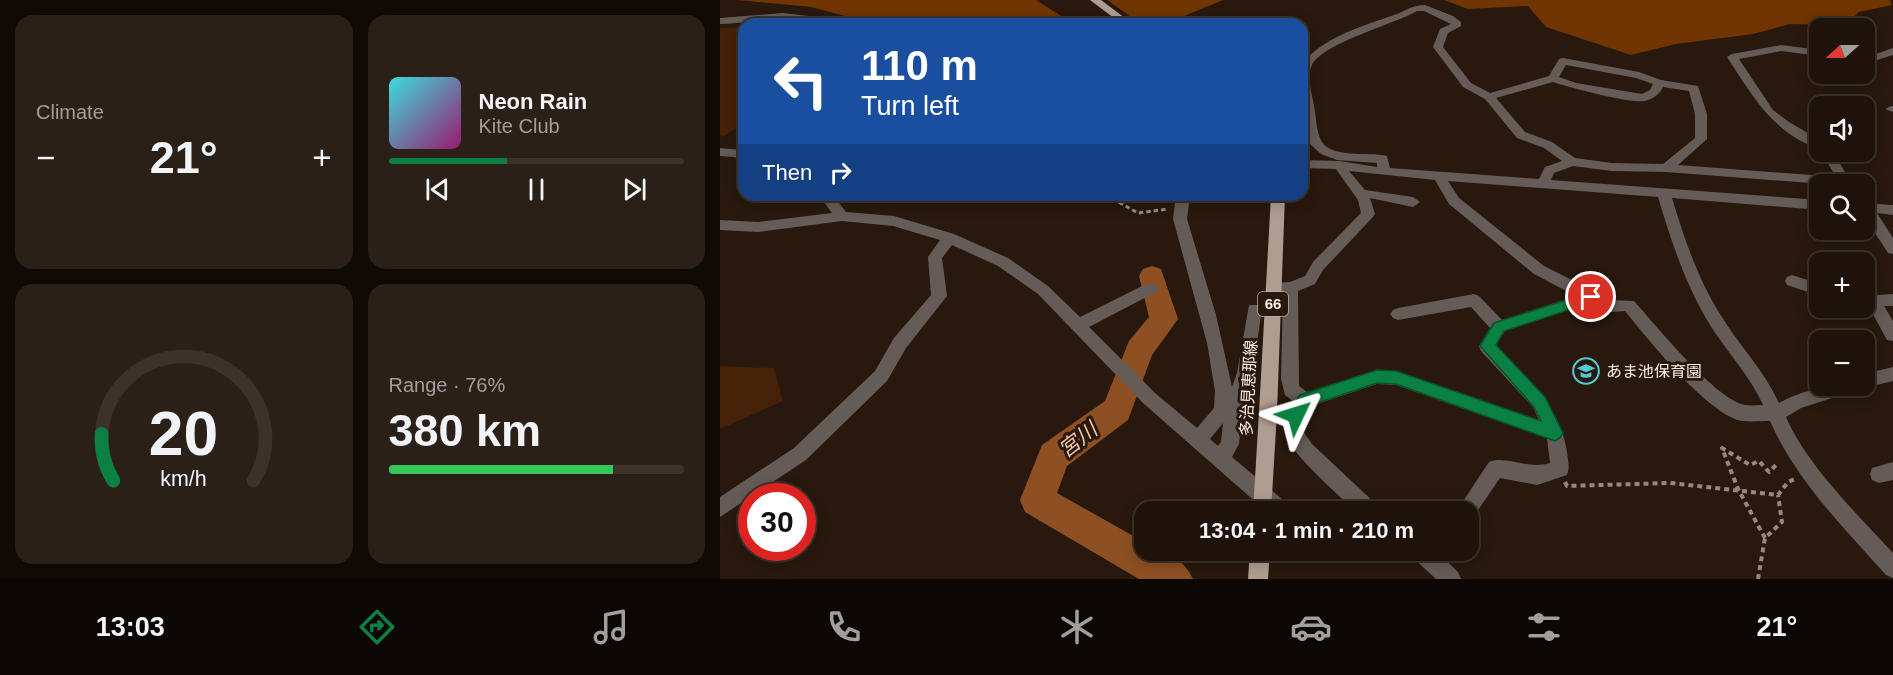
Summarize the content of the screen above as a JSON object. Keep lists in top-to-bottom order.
{
  "streets": {
    "main road": ["66", "多治見恵那線"]
  },
  "water": ["宮川"],
  "places": {
    "school or university": ["あま池保育園"]
  },
  "north": "left",
  "page": {
    "tile": [
      "Climate",
      ["Range · 76%", "380 km"]
    ],
    "map_buttons": ["+", "−"],
    "turn": ["110 m", "Turn left"],
    "song": ["Neon Rain", "Kite Club"],
    "heat": ["−", "21°", "+"],
    "then": "Then",
    "limit": "30",
    "trip": "13:04 · 1 min · 210 m",
    "tabs": ["13:03", "21°"],
    "gauge": ["20", "km/h"]
  }
}
